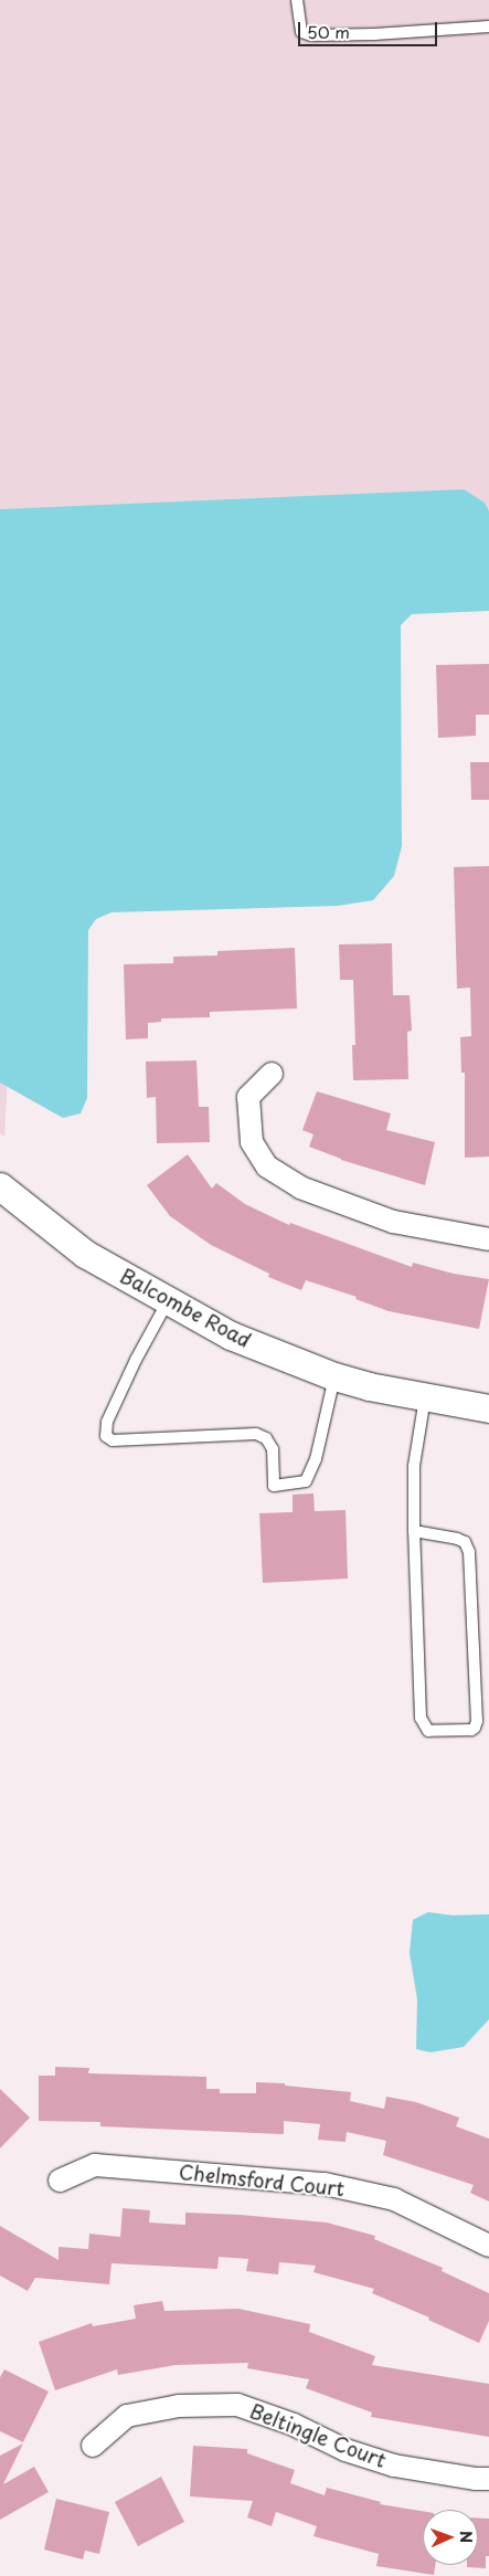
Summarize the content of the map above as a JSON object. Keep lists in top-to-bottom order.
{
  "streets": {
    "street": ["Balcombe Road", "Chelmsford Court", "Beltingle Court"]
  },
  "scale_bar": "50 m",
  "north": "right"
}
